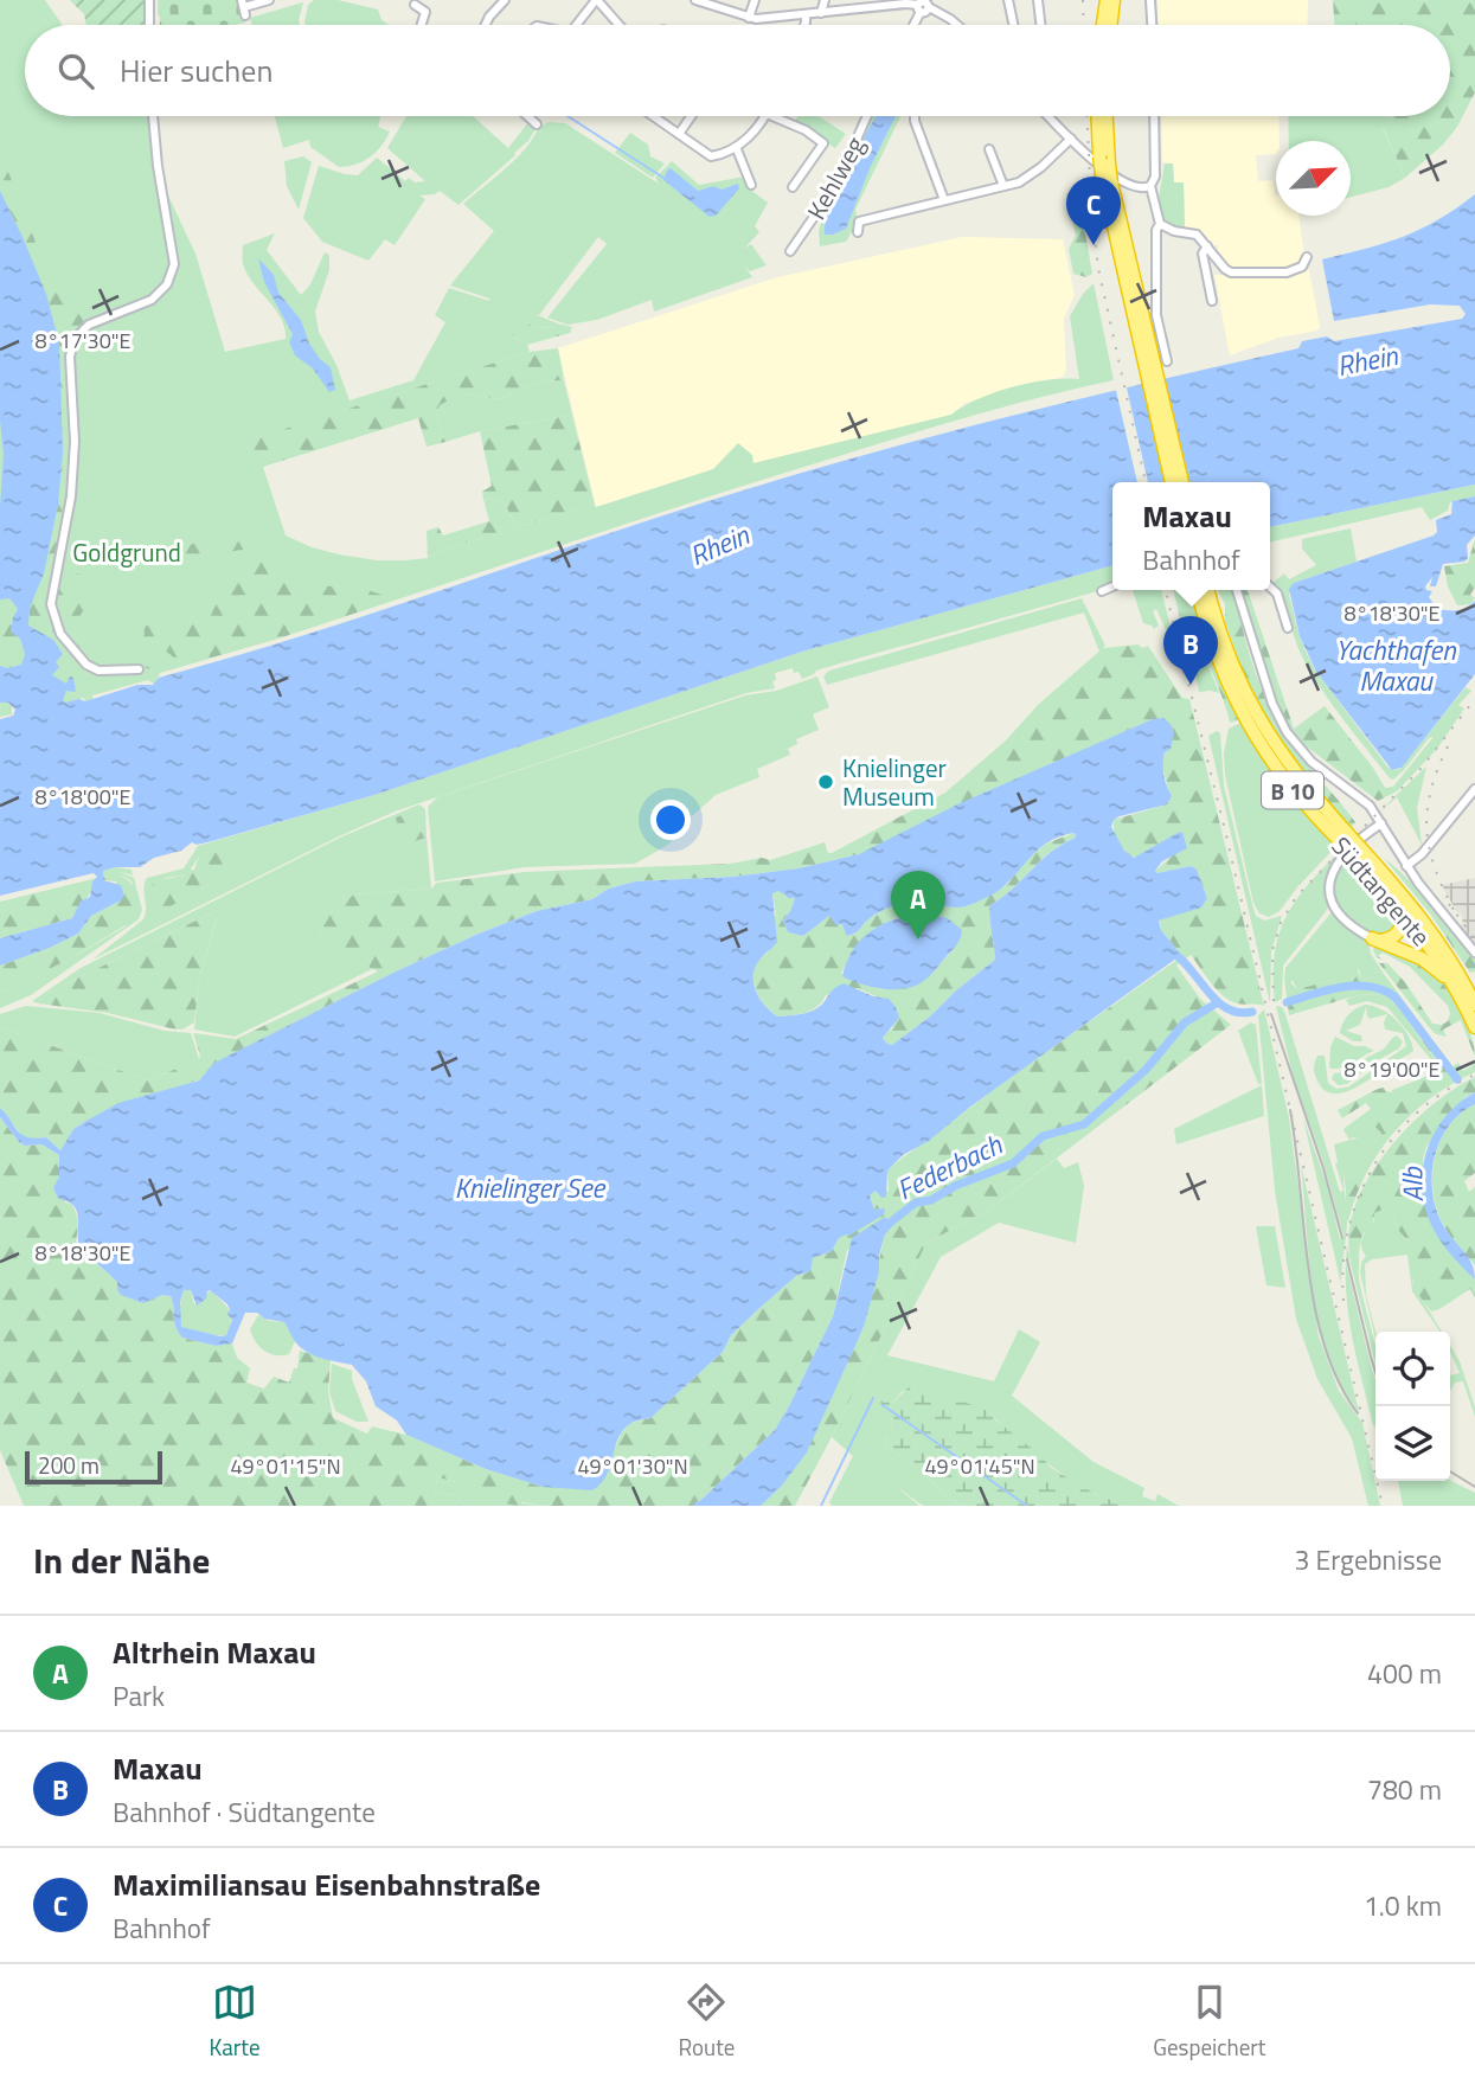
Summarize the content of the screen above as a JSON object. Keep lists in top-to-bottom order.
{
  "streets": {
    "highway": ["B 10", "Südtangente"],
    "street": ["Kehlweg"]
  },
  "water": [
    "Rhein",
    "Yachthafen Maxau",
    "Federbach",
    "Alb",
    "Knielinger See"
  ],
  "parks": ["Goldgrund"],
  "places": ["Knielinger Museum"],
  "scale_bar": "200 m",
  "north": "top right",
  "page": {
    "search": "Hier suchen",
    "pins": ["C", "B", "A"],
    "popup": ["Maxau", "Bahnhof"],
    "scale": "200 m",
    "heading": ["In der Nähe", "3 Ergebnisse"],
    "list": [
      {
        "mark": "A",
        "name": "Altrhein Maxau",
        "note": "Park",
        "value": "400 m"
      },
      {
        "mark": "B",
        "name": "Maxau",
        "note": "Bahnhof · Südtangente",
        "value": "780 m"
      },
      {
        "mark": "C",
        "name": "Maximiliansau Eisenbahnstraße",
        "note": "Bahnhof",
        "value": "1.0 km"
      }
    ],
    "nav": ["Karte", "Route", "Gespeichert"]
  },
  "coordinates": [
    "8°17'30\"E",
    "8°18'30\"E",
    "8°18'00\"E",
    "8°19'00\"E",
    "49°01'15\"N",
    "49°01'30\"N",
    "49°01'45\"N"
  ]
}
